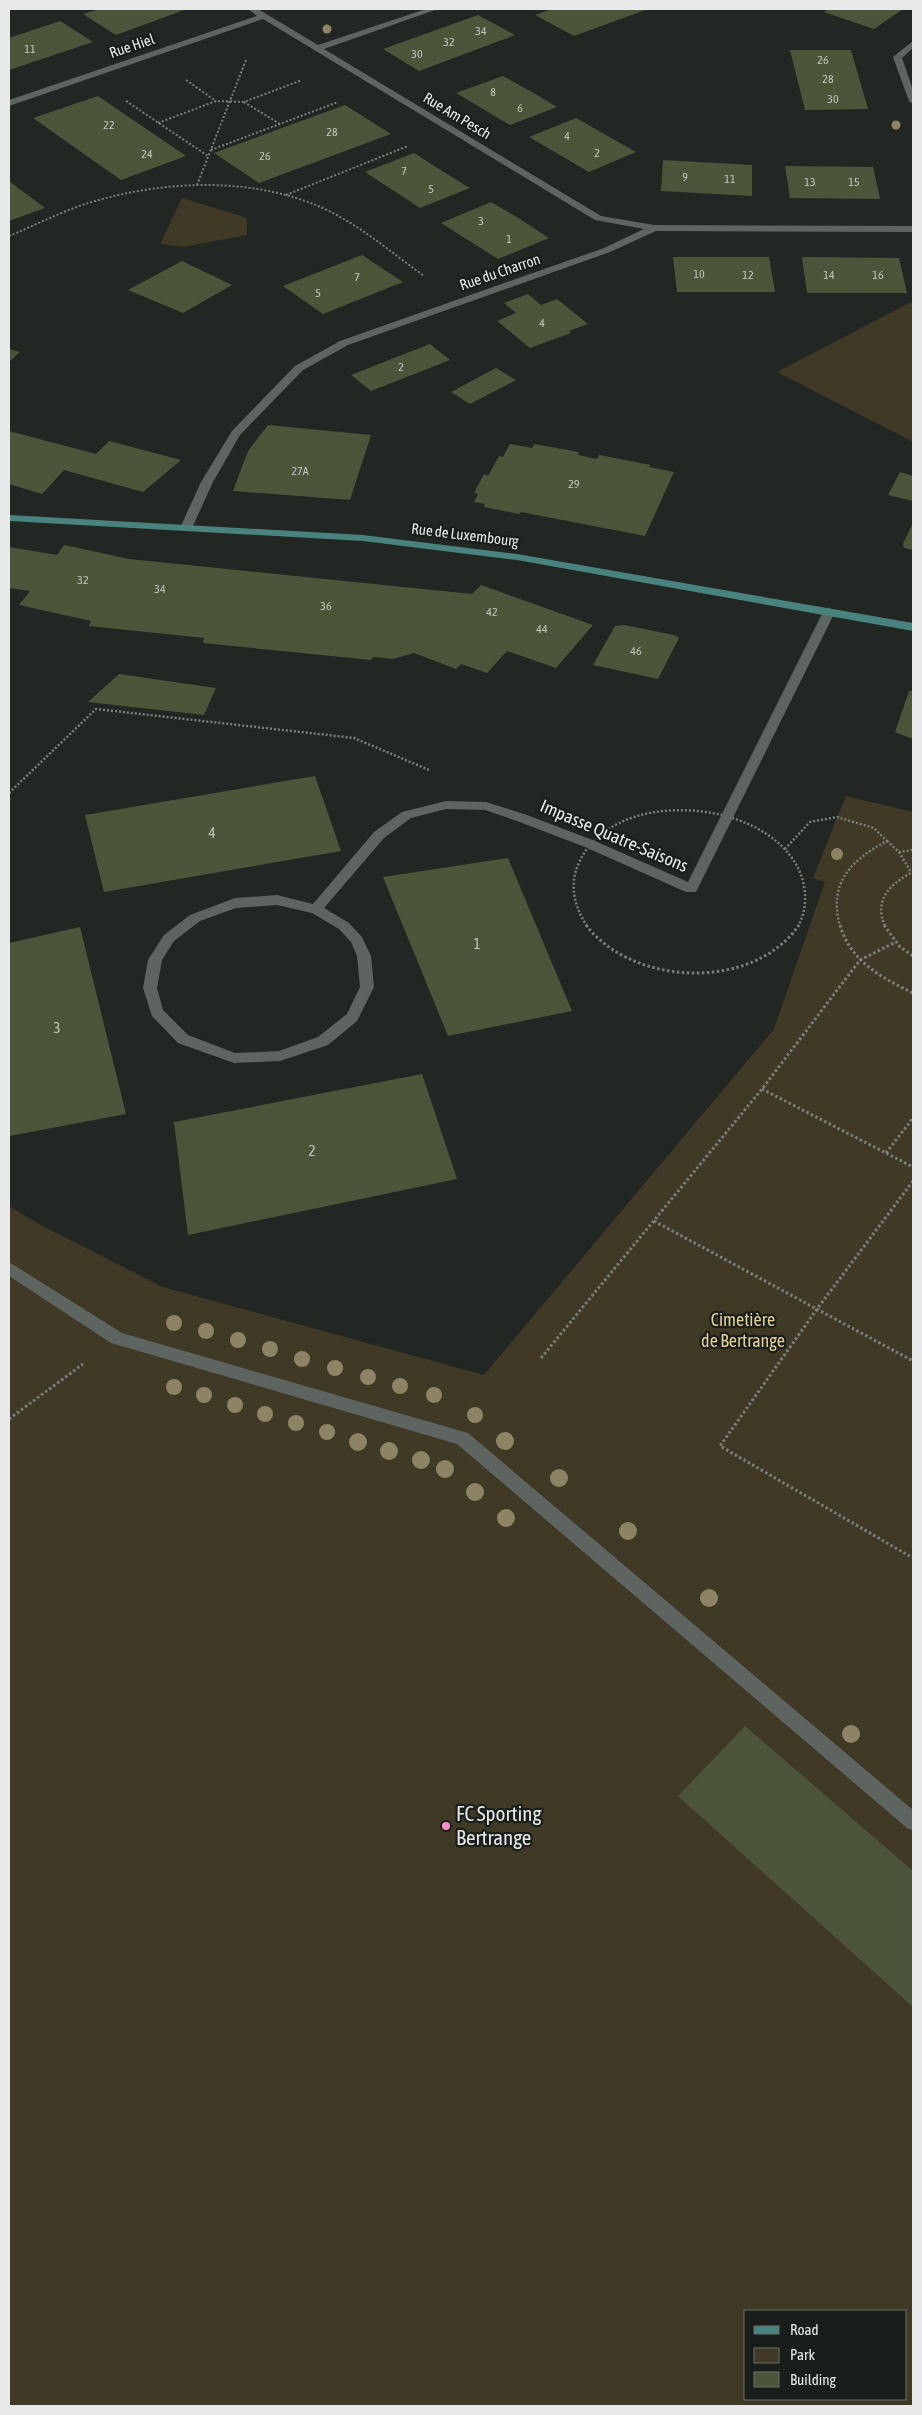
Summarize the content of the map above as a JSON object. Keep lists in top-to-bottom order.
{
  "streets": {
    "street": [
      "Rue Hiel",
      "Rue Am Pesch",
      "Rue du Charron",
      "Rue de Luxembourg",
      "Impasse Quatre-Saisons"
    ]
  },
  "crossings": [
    ["Rue Hiel", "Rue Am Pesch"],
    ["Rue Am Pesch", "Rue du Charron"],
    ["Rue du Charron", "Rue de Luxembourg"],
    ["Rue de Luxembourg", "Impasse Quatre-Saisons"]
  ],
  "parks": ["Cimetière de Bertrange"],
  "places": ["FC Sporting Bertrange"],
  "house_numbers": [
    "34",
    "32",
    "11",
    "30",
    "26",
    "28",
    "8",
    "30",
    "6",
    "22",
    "28",
    "4",
    "2",
    "24",
    "26",
    "7",
    "9",
    "11",
    "13",
    "15",
    "5",
    "3",
    "1",
    "10",
    "12",
    "14",
    "16",
    "7",
    "5",
    "4",
    "2",
    "27A",
    "29",
    "32",
    "34",
    "36",
    "42",
    "44",
    "46",
    "4",
    "1",
    "3",
    "2"
  ],
  "legend": ["Road", "Park", "Building"]
}
